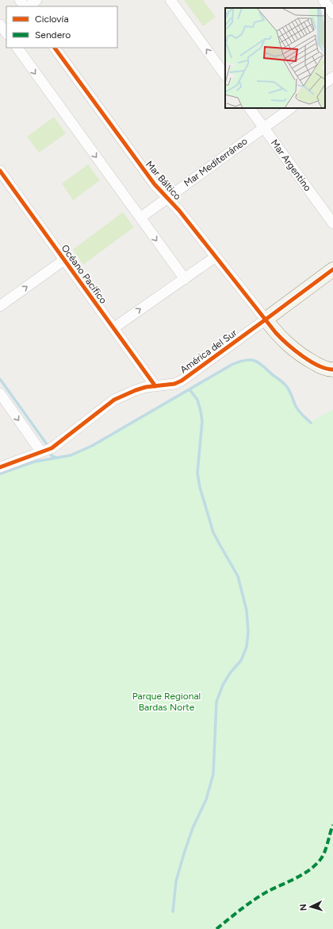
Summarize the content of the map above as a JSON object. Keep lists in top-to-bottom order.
{
  "streets": {
    "street": [
      "Mar Mediterráneo",
      "Mar Argentino",
      "Mar Báltico",
      "Océano Pacífico",
      "América del Sur"
    ]
  },
  "crossings": [
    ["Mar Mediterráneo", "Mar Argentino"],
    ["Mar Mediterráneo", "Mar Báltico"],
    ["Mar Báltico", "América del Sur"],
    ["Océano Pacífico", "América del Sur"]
  ],
  "parks": ["Parque Regional Bardas Norte"],
  "legend": ["Ciclovía", "Sendero"],
  "north": "left"
}
